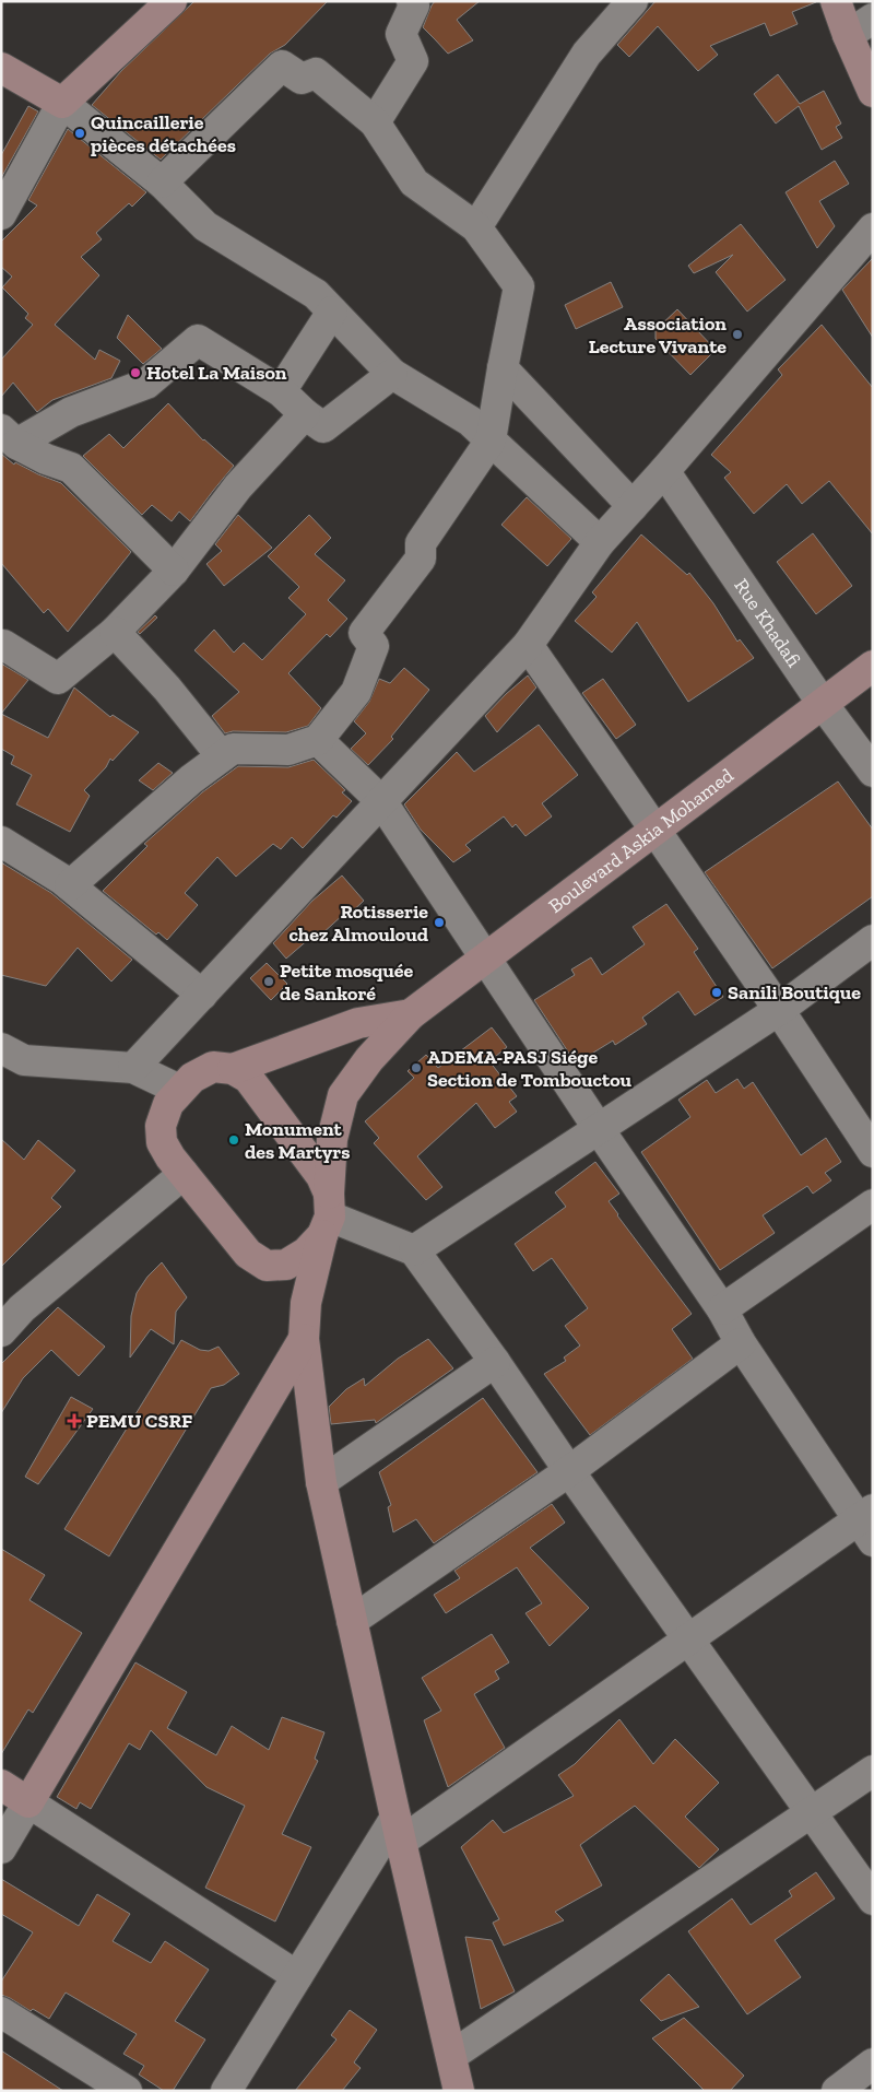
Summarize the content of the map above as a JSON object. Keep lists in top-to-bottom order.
{
  "streets": {
    "street": ["Rue Khadafi", "Boulevard Askia Mohamed"]
  },
  "crossings": [
    ["Rue Khadafi", "Boulevard Askia Mohamed"]
  ],
  "places": {
    "other": [
      "Quincaillerie pièces détachées",
      "Association Lecture Vivante",
      "Hotel La Maison",
      "Rotisserie chez Almouloud",
      "Petite mosquée de Sankoré",
      "Sanili Boutique",
      "ADEMA-PASJ Siége Section de Tombouctou",
      "Monument des Martyrs"
    ],
    "health": ["PEMU CSRF"]
  }
}
